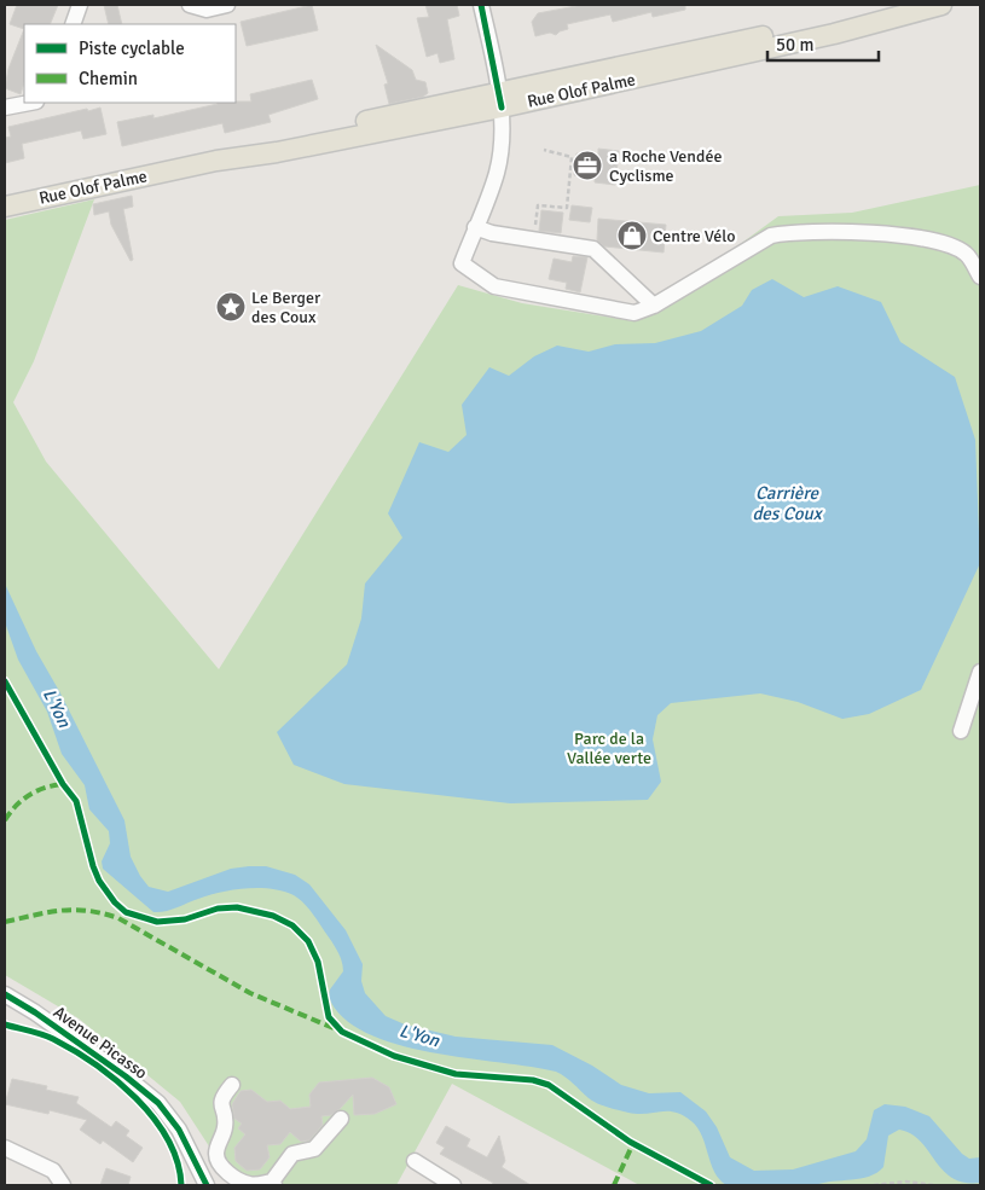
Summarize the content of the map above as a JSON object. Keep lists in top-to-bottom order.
{
  "streets": {
    "main road": ["Rue Olof Palme"],
    "street": ["Avenue Picasso"]
  },
  "water": ["Carrière des Coux", "L'Yon"],
  "parks": ["Parc de la Vallée verte"],
  "places": {
    "office": ["a Roche Vendée Cyclisme"],
    "shop": ["Centre Vélo"],
    "place": ["Le Berger des Coux"]
  },
  "legend": ["Piste cyclable", "Chemin"],
  "scale_bar": "50 m"
}
